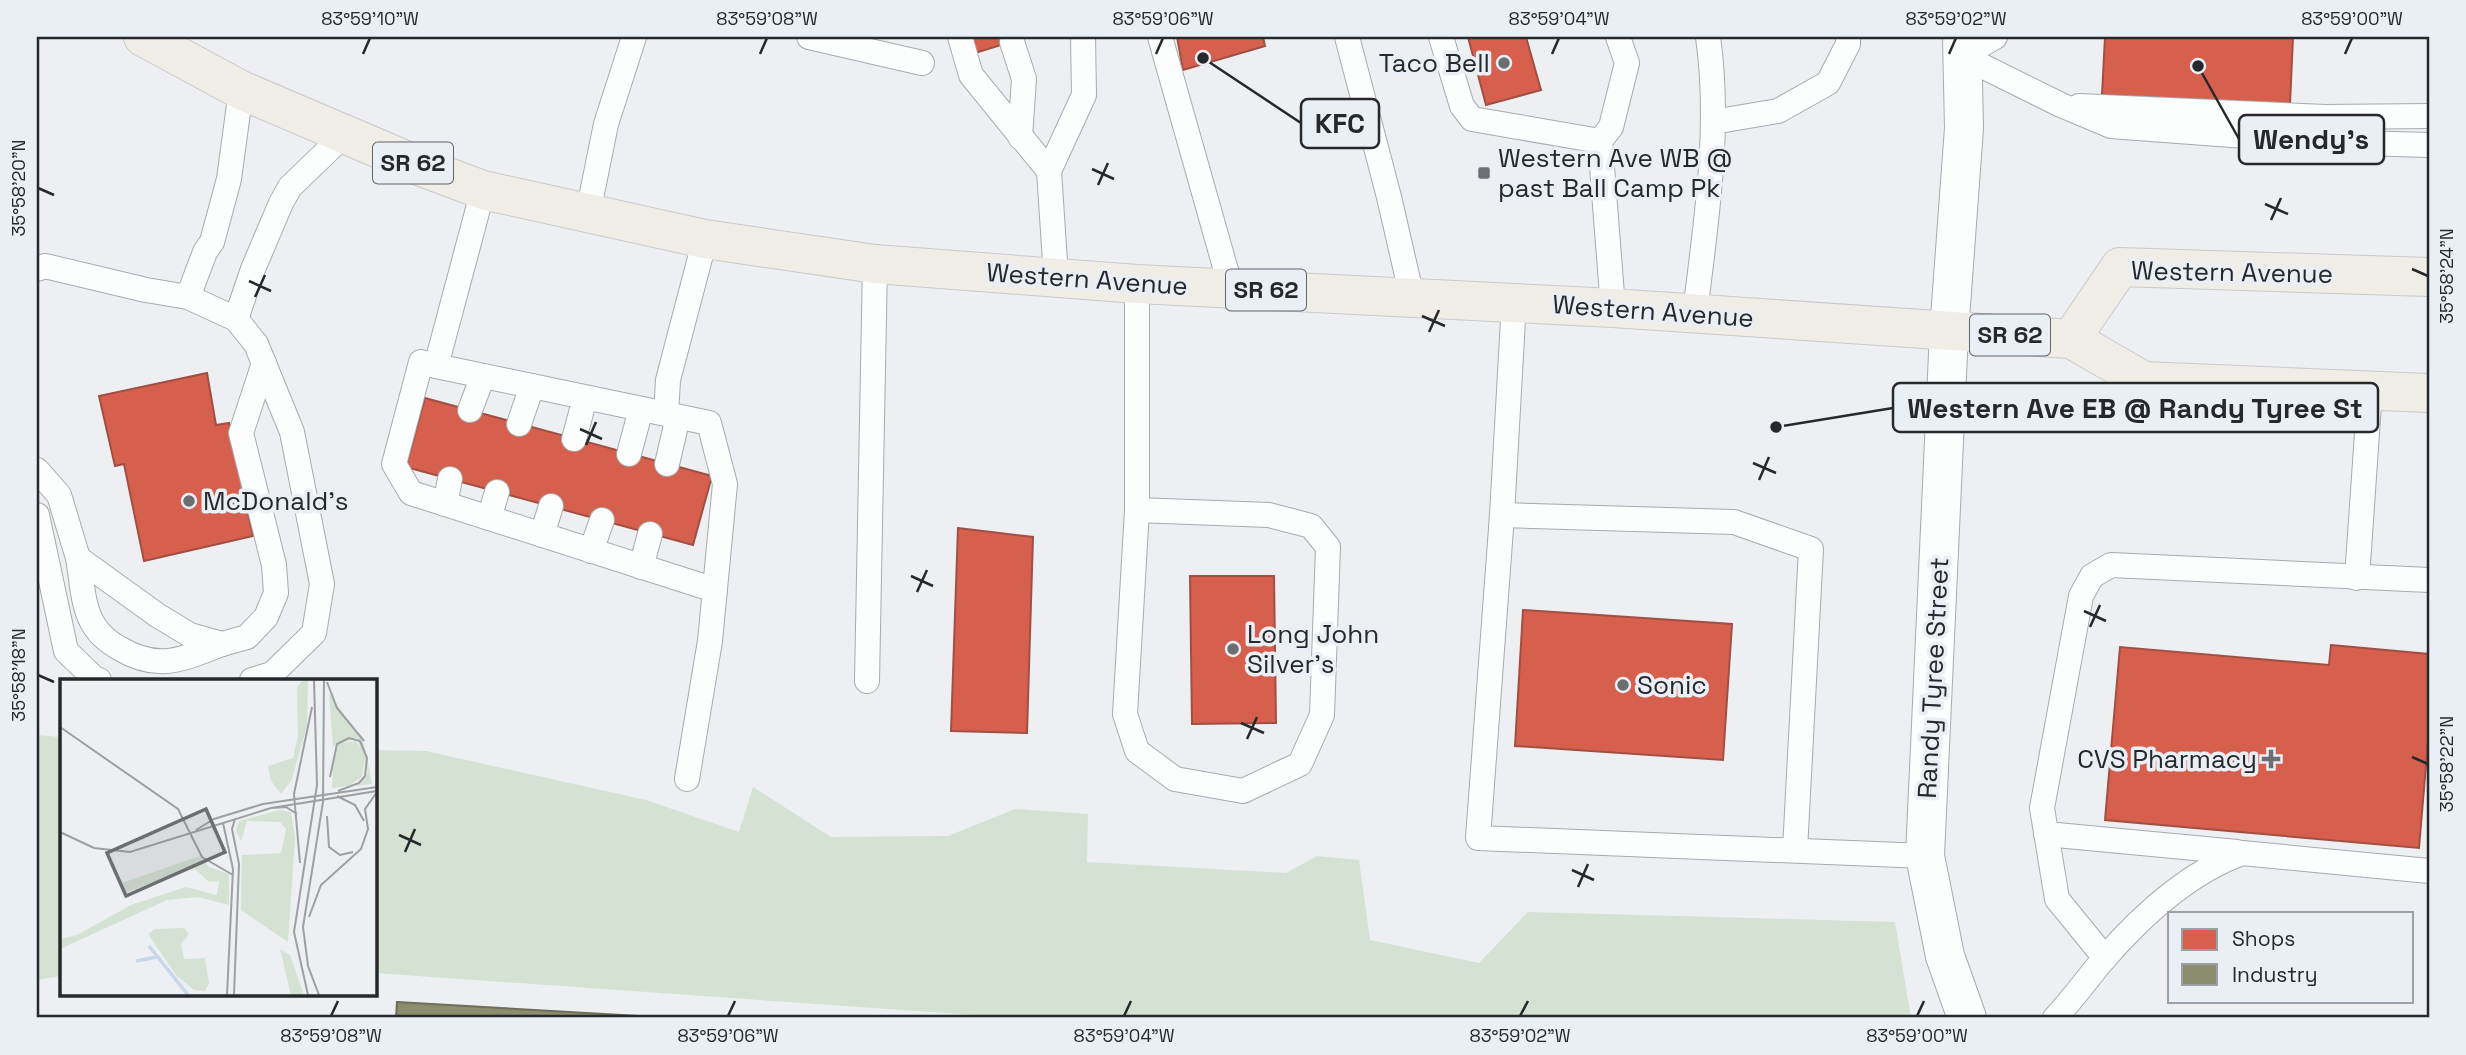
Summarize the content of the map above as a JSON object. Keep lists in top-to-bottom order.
{
  "streets": {
    "main road": ["SR 62", "Western Avenue"],
    "street": ["Randy Tyree Street"]
  },
  "crossings": [
    ["Western Avenue", "Randy Tyree Street"]
  ],
  "places": {
    "other": [
      "KFC",
      "Taco Bell",
      "Wendy's",
      "Western Ave EB @ Randy Tyree St",
      "McDonald's",
      "Long John Silver's",
      "Sonic"
    ],
    "transit": ["Western Ave WB @ past Ball Camp Pk"],
    "health": ["CVS Pharmacy"]
  },
  "legend": ["Shops", "Industry"],
  "coordinates": [
    "83°59'10\"W",
    "83°59'08\"W",
    "83°59'06\"W",
    "83°59'04\"W",
    "83°59'02\"W",
    "83°59'00\"W",
    "35°58'20\"N",
    "35°58'24\"N",
    "35°58'18\"N",
    "35°58'22\"N"
  ]
}
